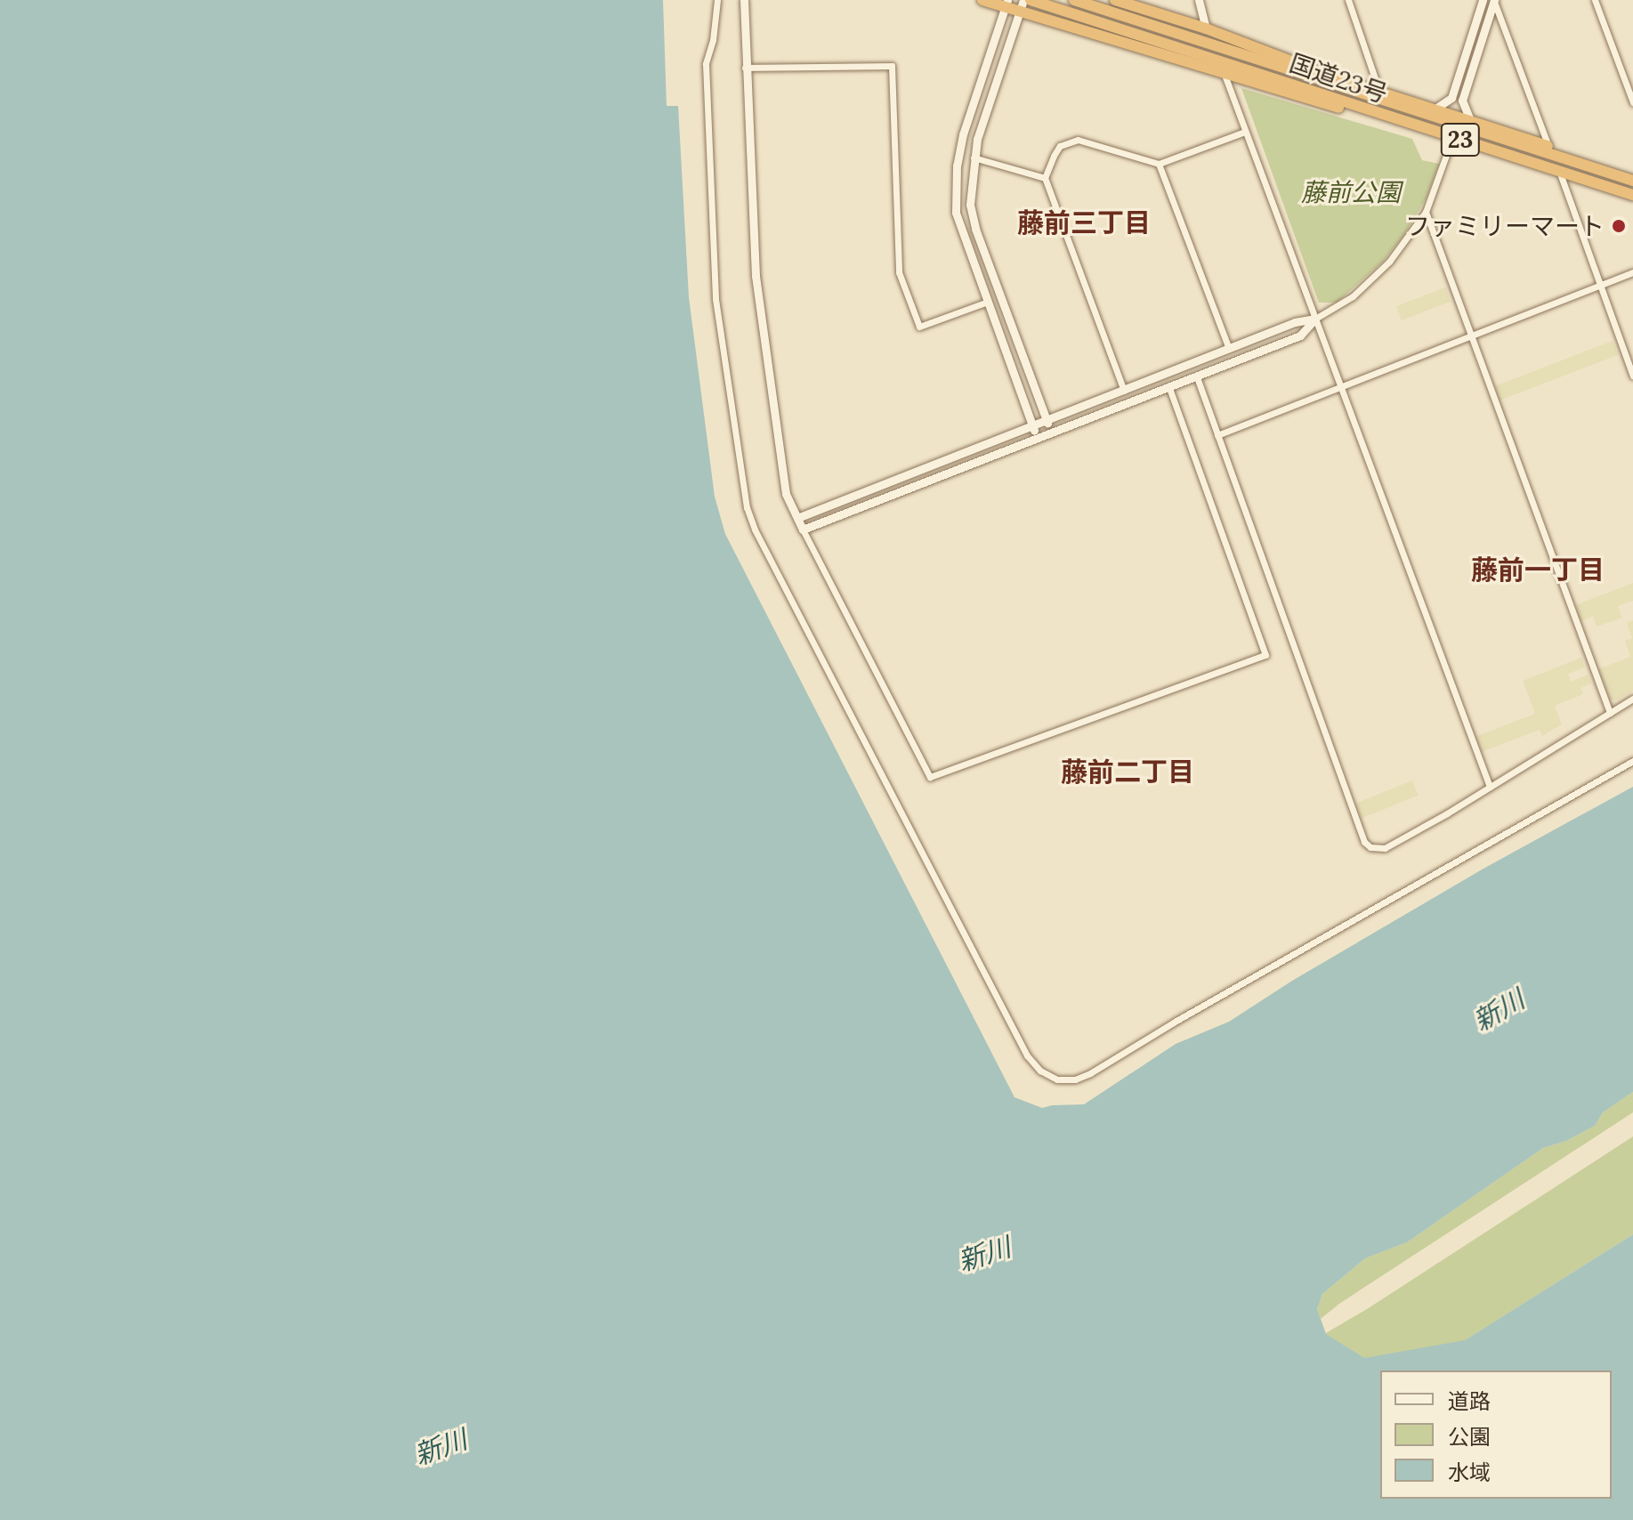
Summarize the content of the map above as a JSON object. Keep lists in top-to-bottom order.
{
  "streets": {
    "highway": ["国道23号", "23"]
  },
  "districts": ["藤前三丁目", "藤前一丁目", "藤前二丁目"],
  "water": ["新川"],
  "parks": ["藤前公園"],
  "places": ["ファミリーマート"],
  "legend": ["道路", "公園", "水域"]
}
